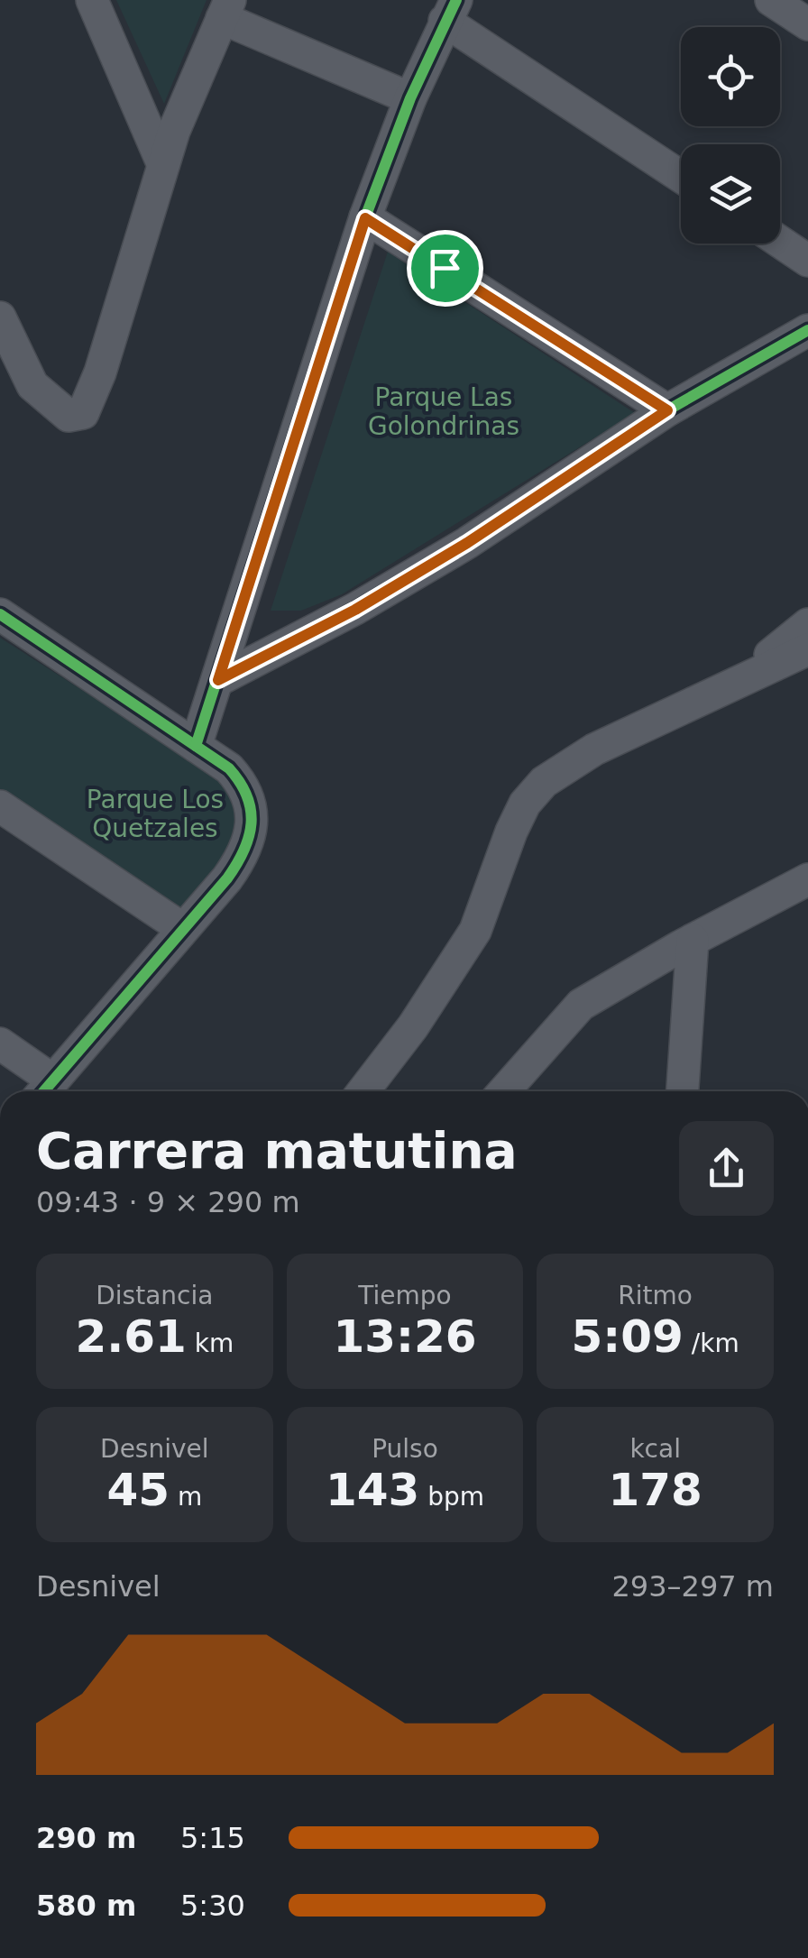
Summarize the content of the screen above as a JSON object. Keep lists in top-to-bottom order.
{
  "parks": ["Parque Las Golondrinas", "Parque Los Quetzales"],
  "page": {
    "heading": ["Carrera matutina", "09:43 · 9 × 290 m"],
    "stats": [
      ["Distancia", "2.61 km"],
      ["Tiempo", "13:26"],
      ["Ritmo", "5:09 /km"],
      ["Desnivel", "45 m"],
      ["Pulso", "143 bpm"],
      ["kcal", "178"]
    ],
    "chart": ["Desnivel", "293–297 m"],
    "list": [
      {
        "name": "290 m",
        "note": "5:15"
      },
      {
        "name": "580 m",
        "note": "5:30"
      }
    ]
  }
}
